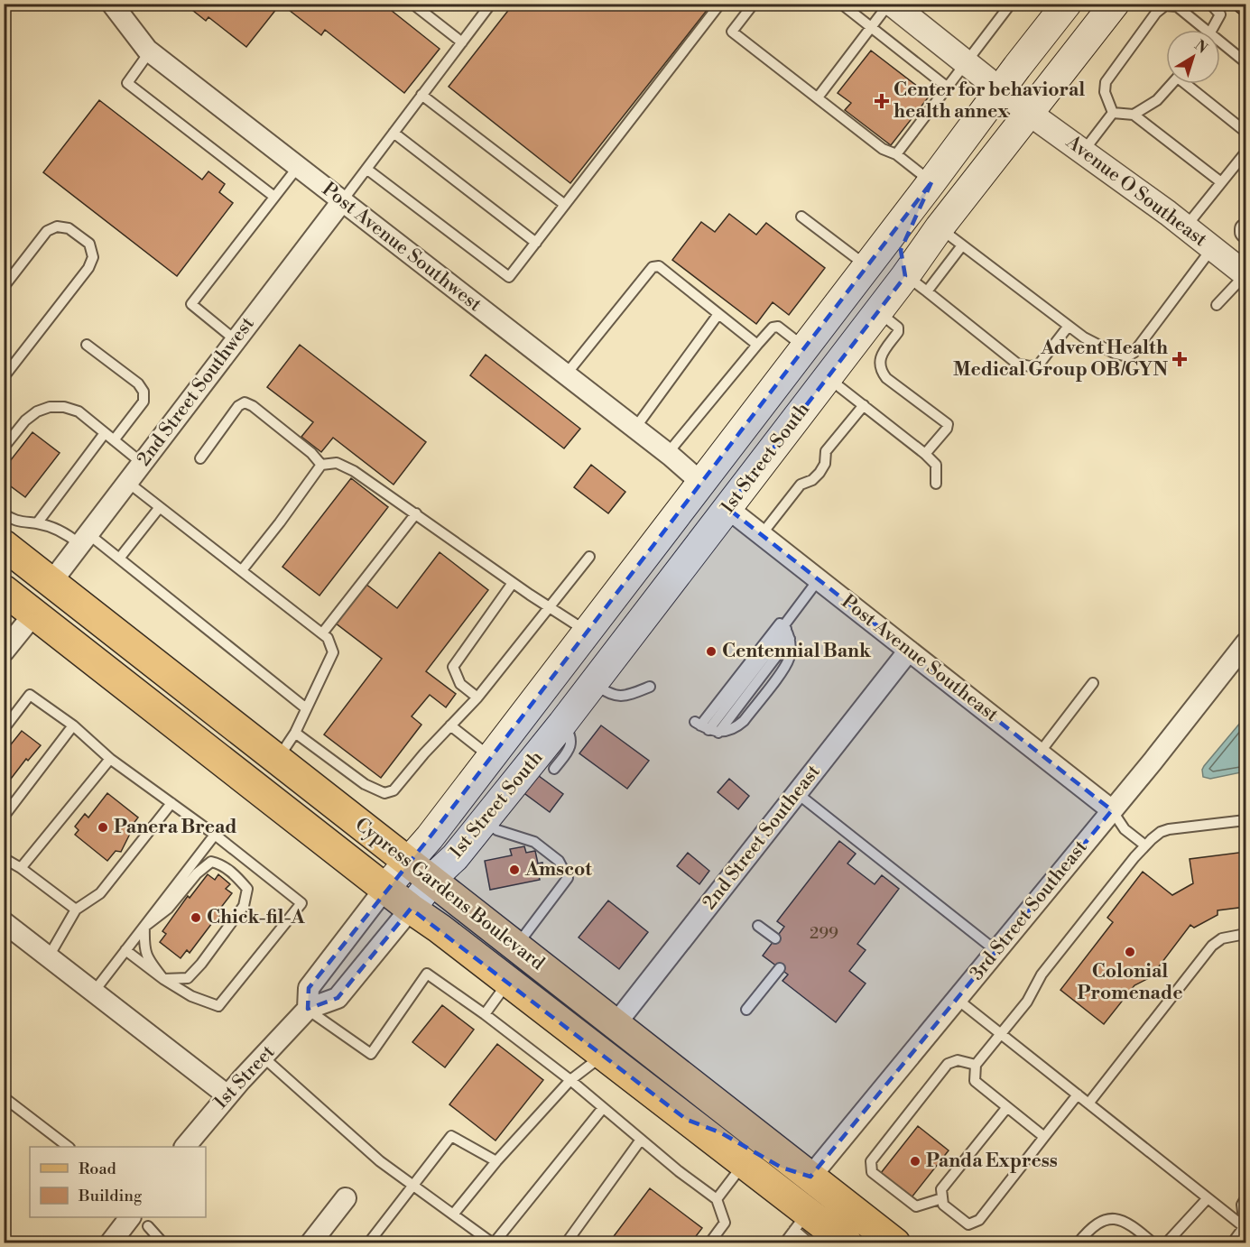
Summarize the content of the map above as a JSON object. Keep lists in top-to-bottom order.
{
  "streets": {
    "main road": ["1st Street South", "Cypress Gardens Boulevard"],
    "street": [
      "Avenue O Southeast",
      "Post Avenue Southwest",
      "2nd Street Southwest",
      "Post Avenue Southeast",
      "2nd Street Southeast",
      "3rd Street Southeast",
      "1st Street"
    ]
  },
  "crossings": [
    ["Avenue O Southeast", "1st Street South"],
    ["Post Avenue Southwest", "2nd Street Southwest"],
    ["Post Avenue Southwest", "1st Street South"],
    ["2nd Street Southwest", "Cypress Gardens Boulevard"],
    ["1st Street South", "Post Avenue Southeast"],
    ["1st Street South", "Cypress Gardens Boulevard"],
    ["1st Street South", "1st Street"],
    ["Post Avenue Southeast", "2nd Street Southeast"],
    ["Post Avenue Southeast", "3rd Street Southeast"],
    ["2nd Street Southeast", "Cypress Gardens Boulevard"],
    ["Cypress Gardens Boulevard", "3rd Street Southeast"],
    ["Cypress Gardens Boulevard", "1st Street"]
  ],
  "places": {
    "health": ["Center for behavioral health annex", "Advent Health Medical Group OB/GYN"],
    "other": [
      "Centennial Bank",
      "Panera Bread",
      "Amscot",
      "Chick-fil-A",
      "Colonial Promenade",
      "Panda Express"
    ]
  },
  "house_numbers": ["299"],
  "legend": ["Road", "Building"],
  "north": "top right"
}
